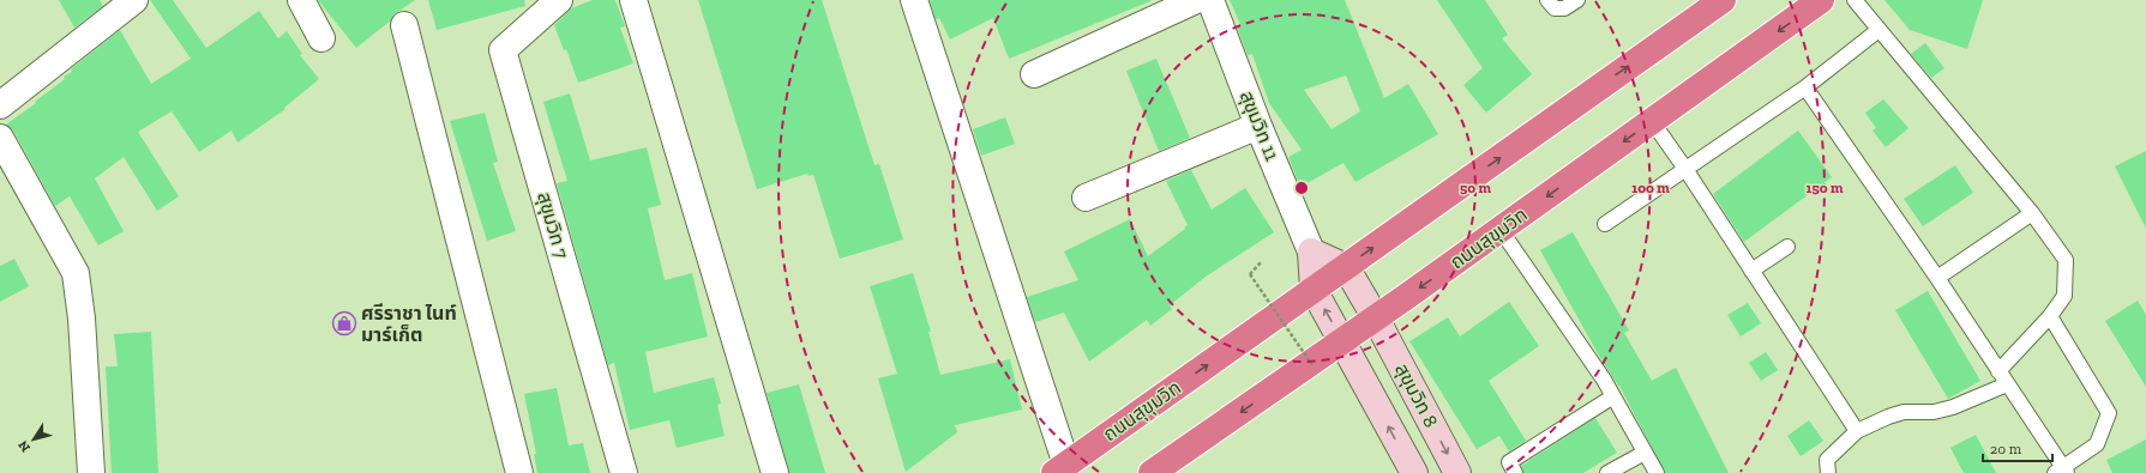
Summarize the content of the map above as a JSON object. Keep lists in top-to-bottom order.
{
  "streets": {
    "highway": ["ถนนสุขุมวิท"],
    "main road": ["สุขุมวิท 11", "สุขุมวิท 8"],
    "street": ["สุขุมวิท 7"]
  },
  "crossings": [
    ["สุขุมวิท 11", "ถนนสุขุมวิท"],
    ["สุขุมวิท 11", "สุขุมวิท 8"],
    ["ถนนสุขุมวิท", "สุขุมวิท 8"]
  ],
  "places": {
    "shop": ["ศรีราชา ไนท์ มาร์เก็ต"]
  },
  "scale_bar": "20 m",
  "north": "bottom left",
  "rings": ["50 m", "100 m", "150 m"]
}
